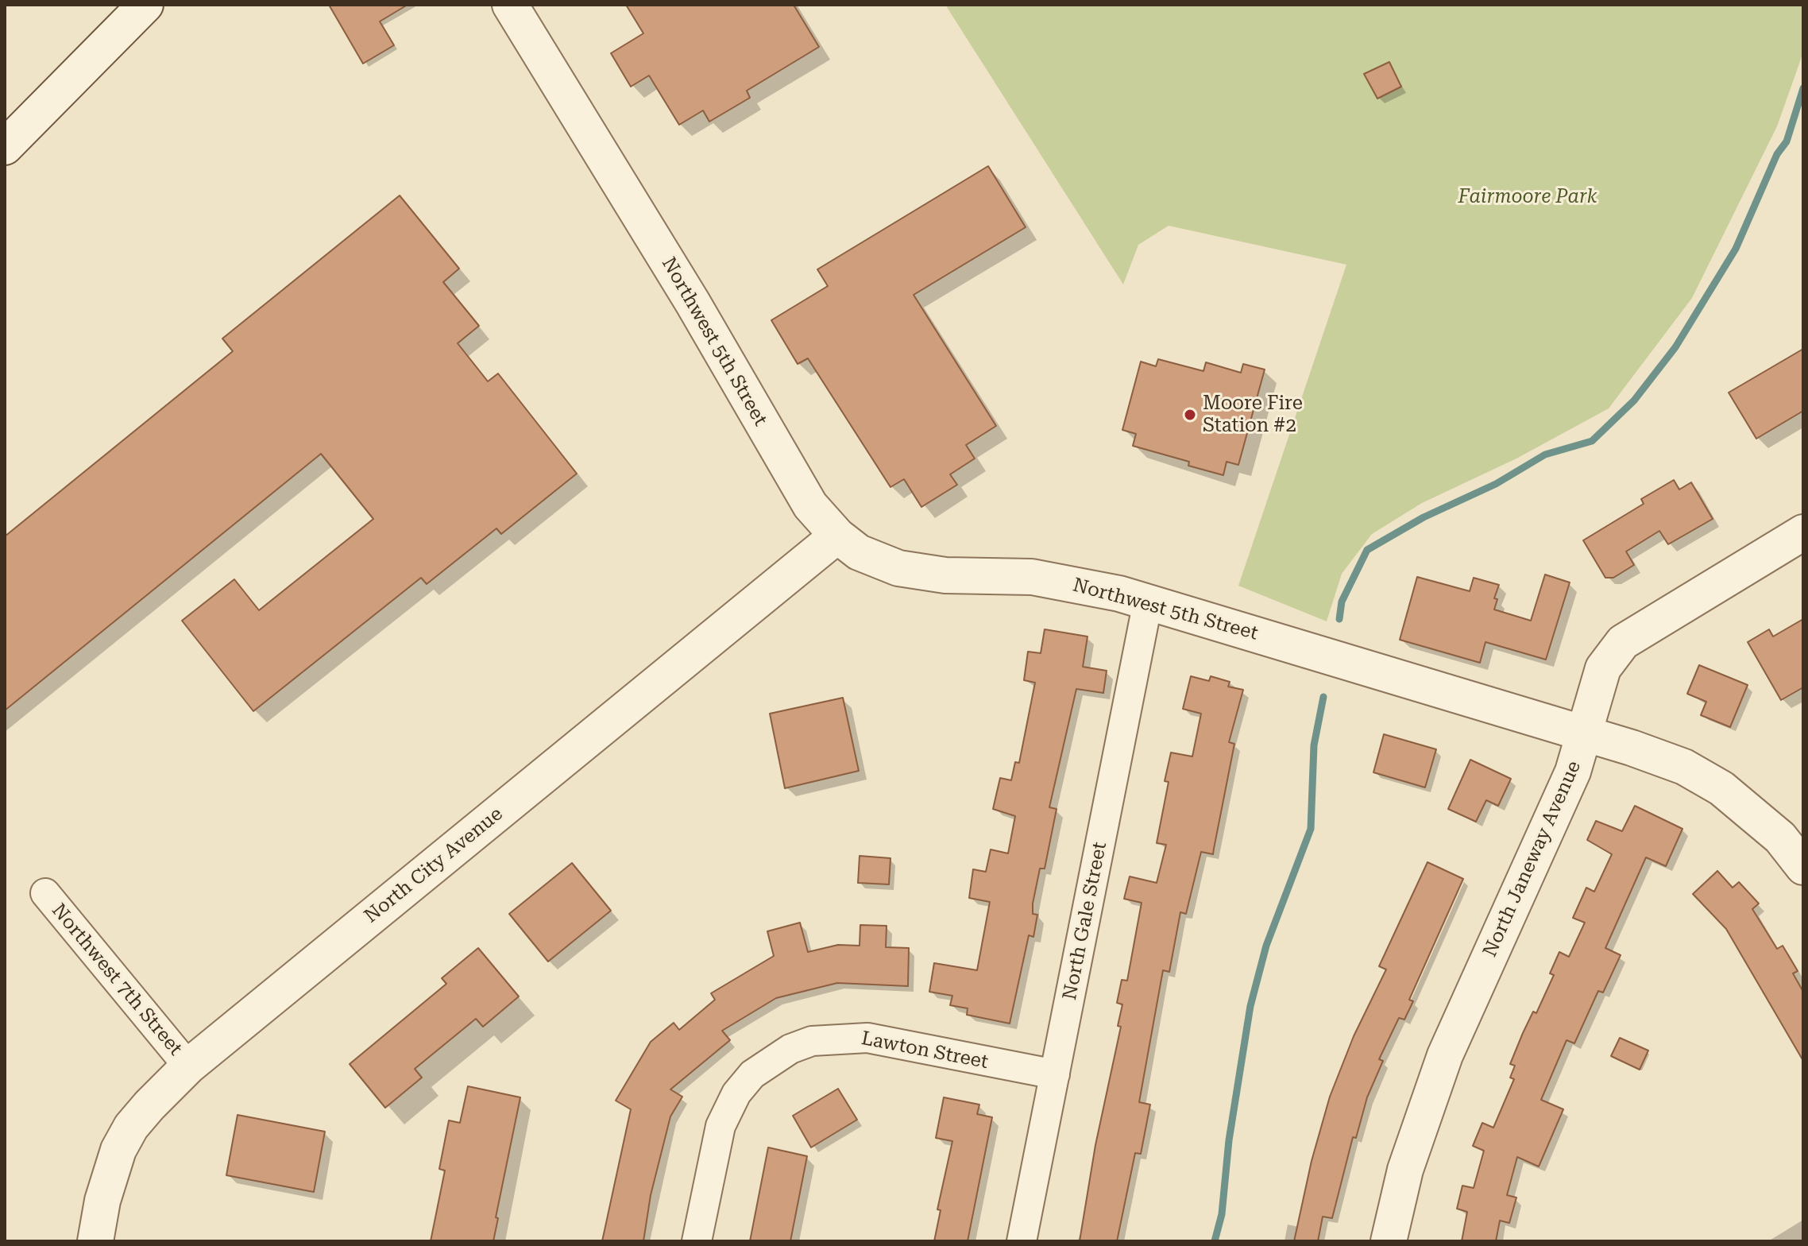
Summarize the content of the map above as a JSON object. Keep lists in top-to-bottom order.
{
  "streets": {
    "street": [
      "Northwest 5th Street",
      "North Janeway Avenue",
      "North City Avenue",
      "North Gale Street",
      "Northwest 7th Street",
      "Lawton Street"
    ]
  },
  "crossings": [
    ["Northwest 5th Street", "North Janeway Avenue"],
    ["Northwest 5th Street", "North City Avenue"],
    ["Northwest 5th Street", "North Gale Street"],
    ["North City Avenue", "Northwest 7th Street"],
    ["North Gale Street", "Lawton Street"]
  ],
  "parks": ["Fairmoore Park"],
  "places": ["Moore Fire Station #2"]
}
